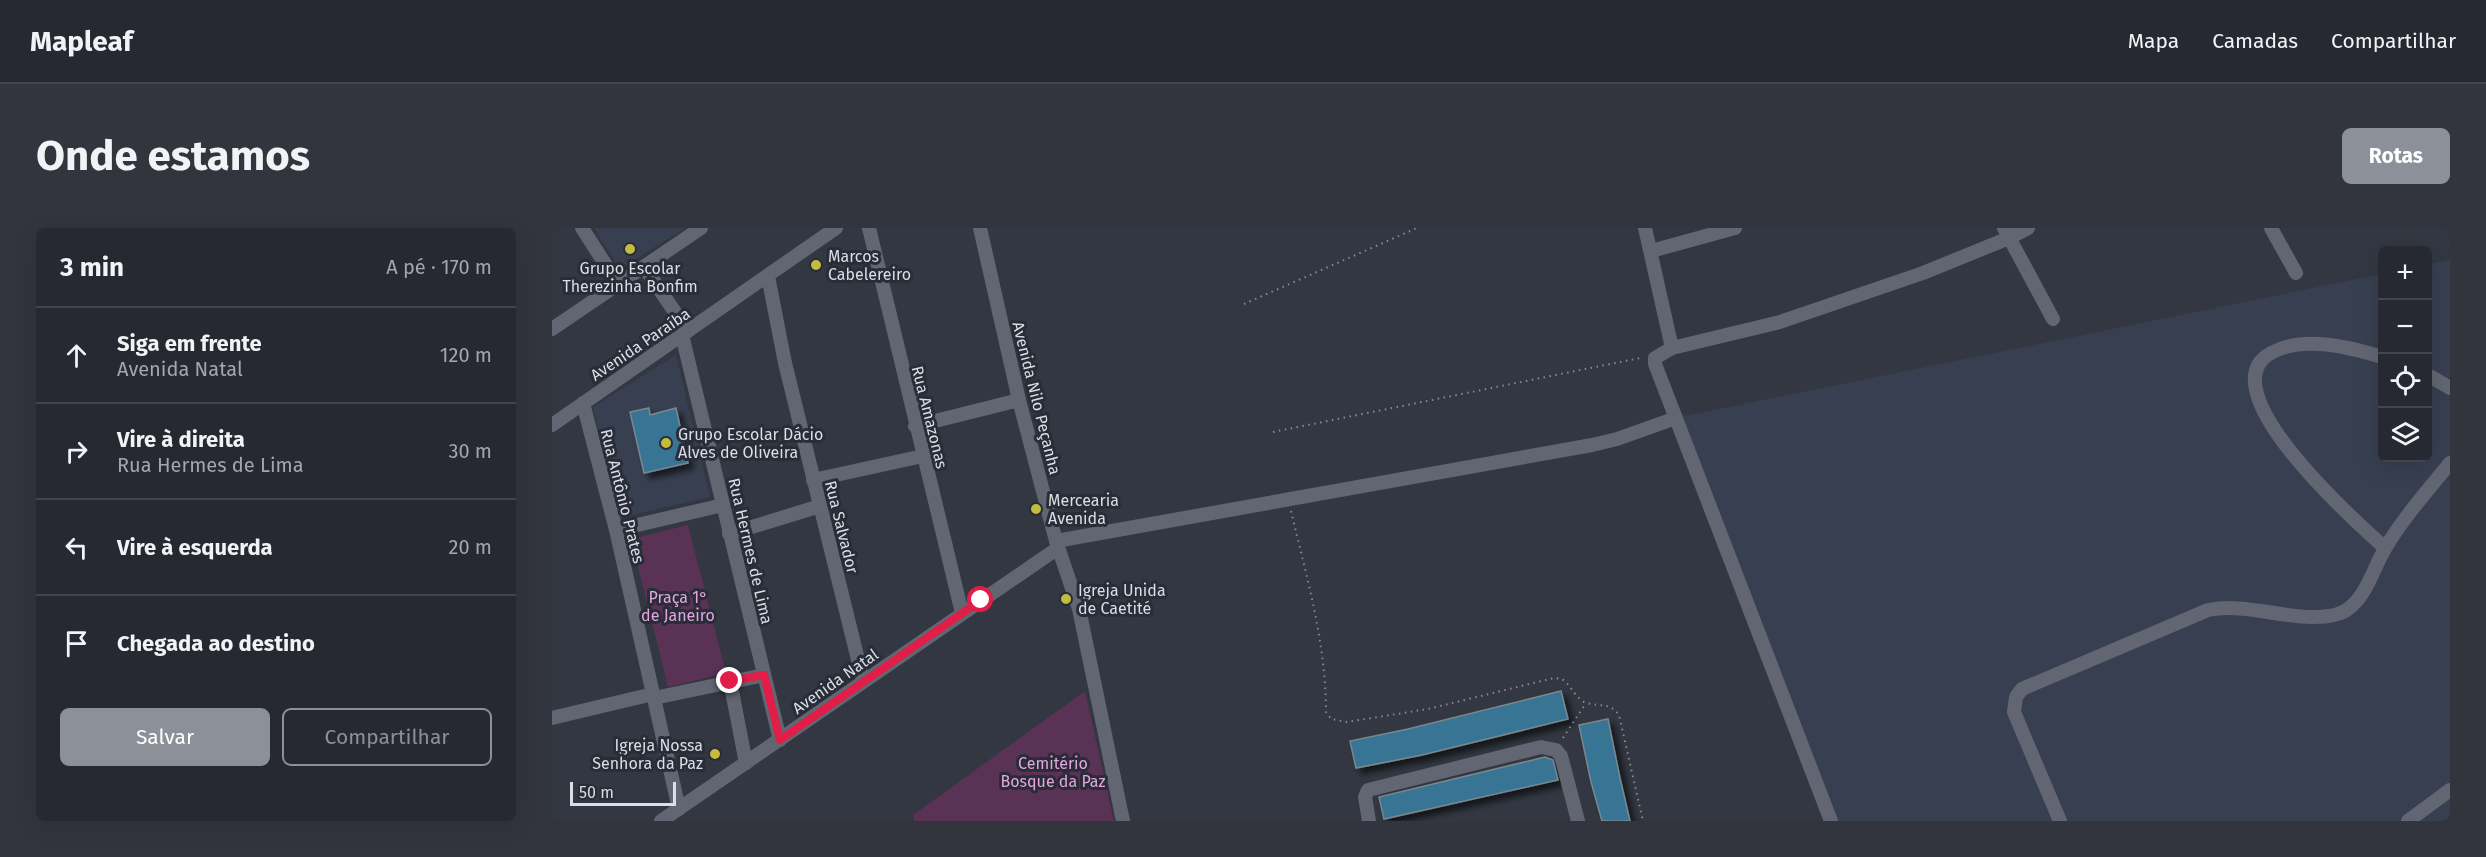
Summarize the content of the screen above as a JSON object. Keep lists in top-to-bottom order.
{
  "streets": {
    "street": [
      "Avenida Paraíba",
      "Avenida Nilo Peçanha",
      "Rua Amazonas",
      "Rua Antônio Prates",
      "Rua Salvador",
      "Rua Hermes de Lima",
      "Avenida Natal"
    ]
  },
  "crossings": [
    ["Avenida Paraíba", "Rua Antônio Prates"],
    ["Avenida Paraíba", "Rua Salvador"],
    ["Avenida Paraíba", "Rua Hermes de Lima"],
    ["Avenida Nilo Peçanha", "Avenida Natal"],
    ["Rua Amazonas", "Avenida Natal"],
    ["Rua Antônio Prates", "Avenida Natal"],
    ["Rua Salvador", "Avenida Natal"],
    ["Rua Hermes de Lima", "Avenida Natal"]
  ],
  "parks": ["Praça 1° de Janeiro", "Cemitério Bosque da Paz"],
  "places": [
    "Grupo Escolar Therezinha Bonfim",
    "Marcos Cabelereiro",
    "Grupo Escolar Dácio Alves de Oliveira",
    "Mercearia Avenida",
    "Igreja Unida de Caetité",
    "Igreja Nossa Senhora da Paz"
  ],
  "scale_bar": "50 m",
  "page": {
    "header": "Mapleaf",
    "nav": ["Mapa", "Camadas", "Compartilhar"],
    "buttons": [
      "Rotas",
      ["Salvar", "Compartilhar"]
    ],
    "title": "Onde estamos",
    "heading": ["3 min", "A pé · 170 m"],
    "map_buttons": ["+", "−"],
    "list": [
      ["Siga em frente", "Avenida Natal", "120 m"],
      ["Vire à direita", "Rua Hermes de Lima", "30 m"],
      ["Vire à esquerda", "20 m"],
      "Chegada ao destino"
    ],
    "scale": "50 m"
  }
}
